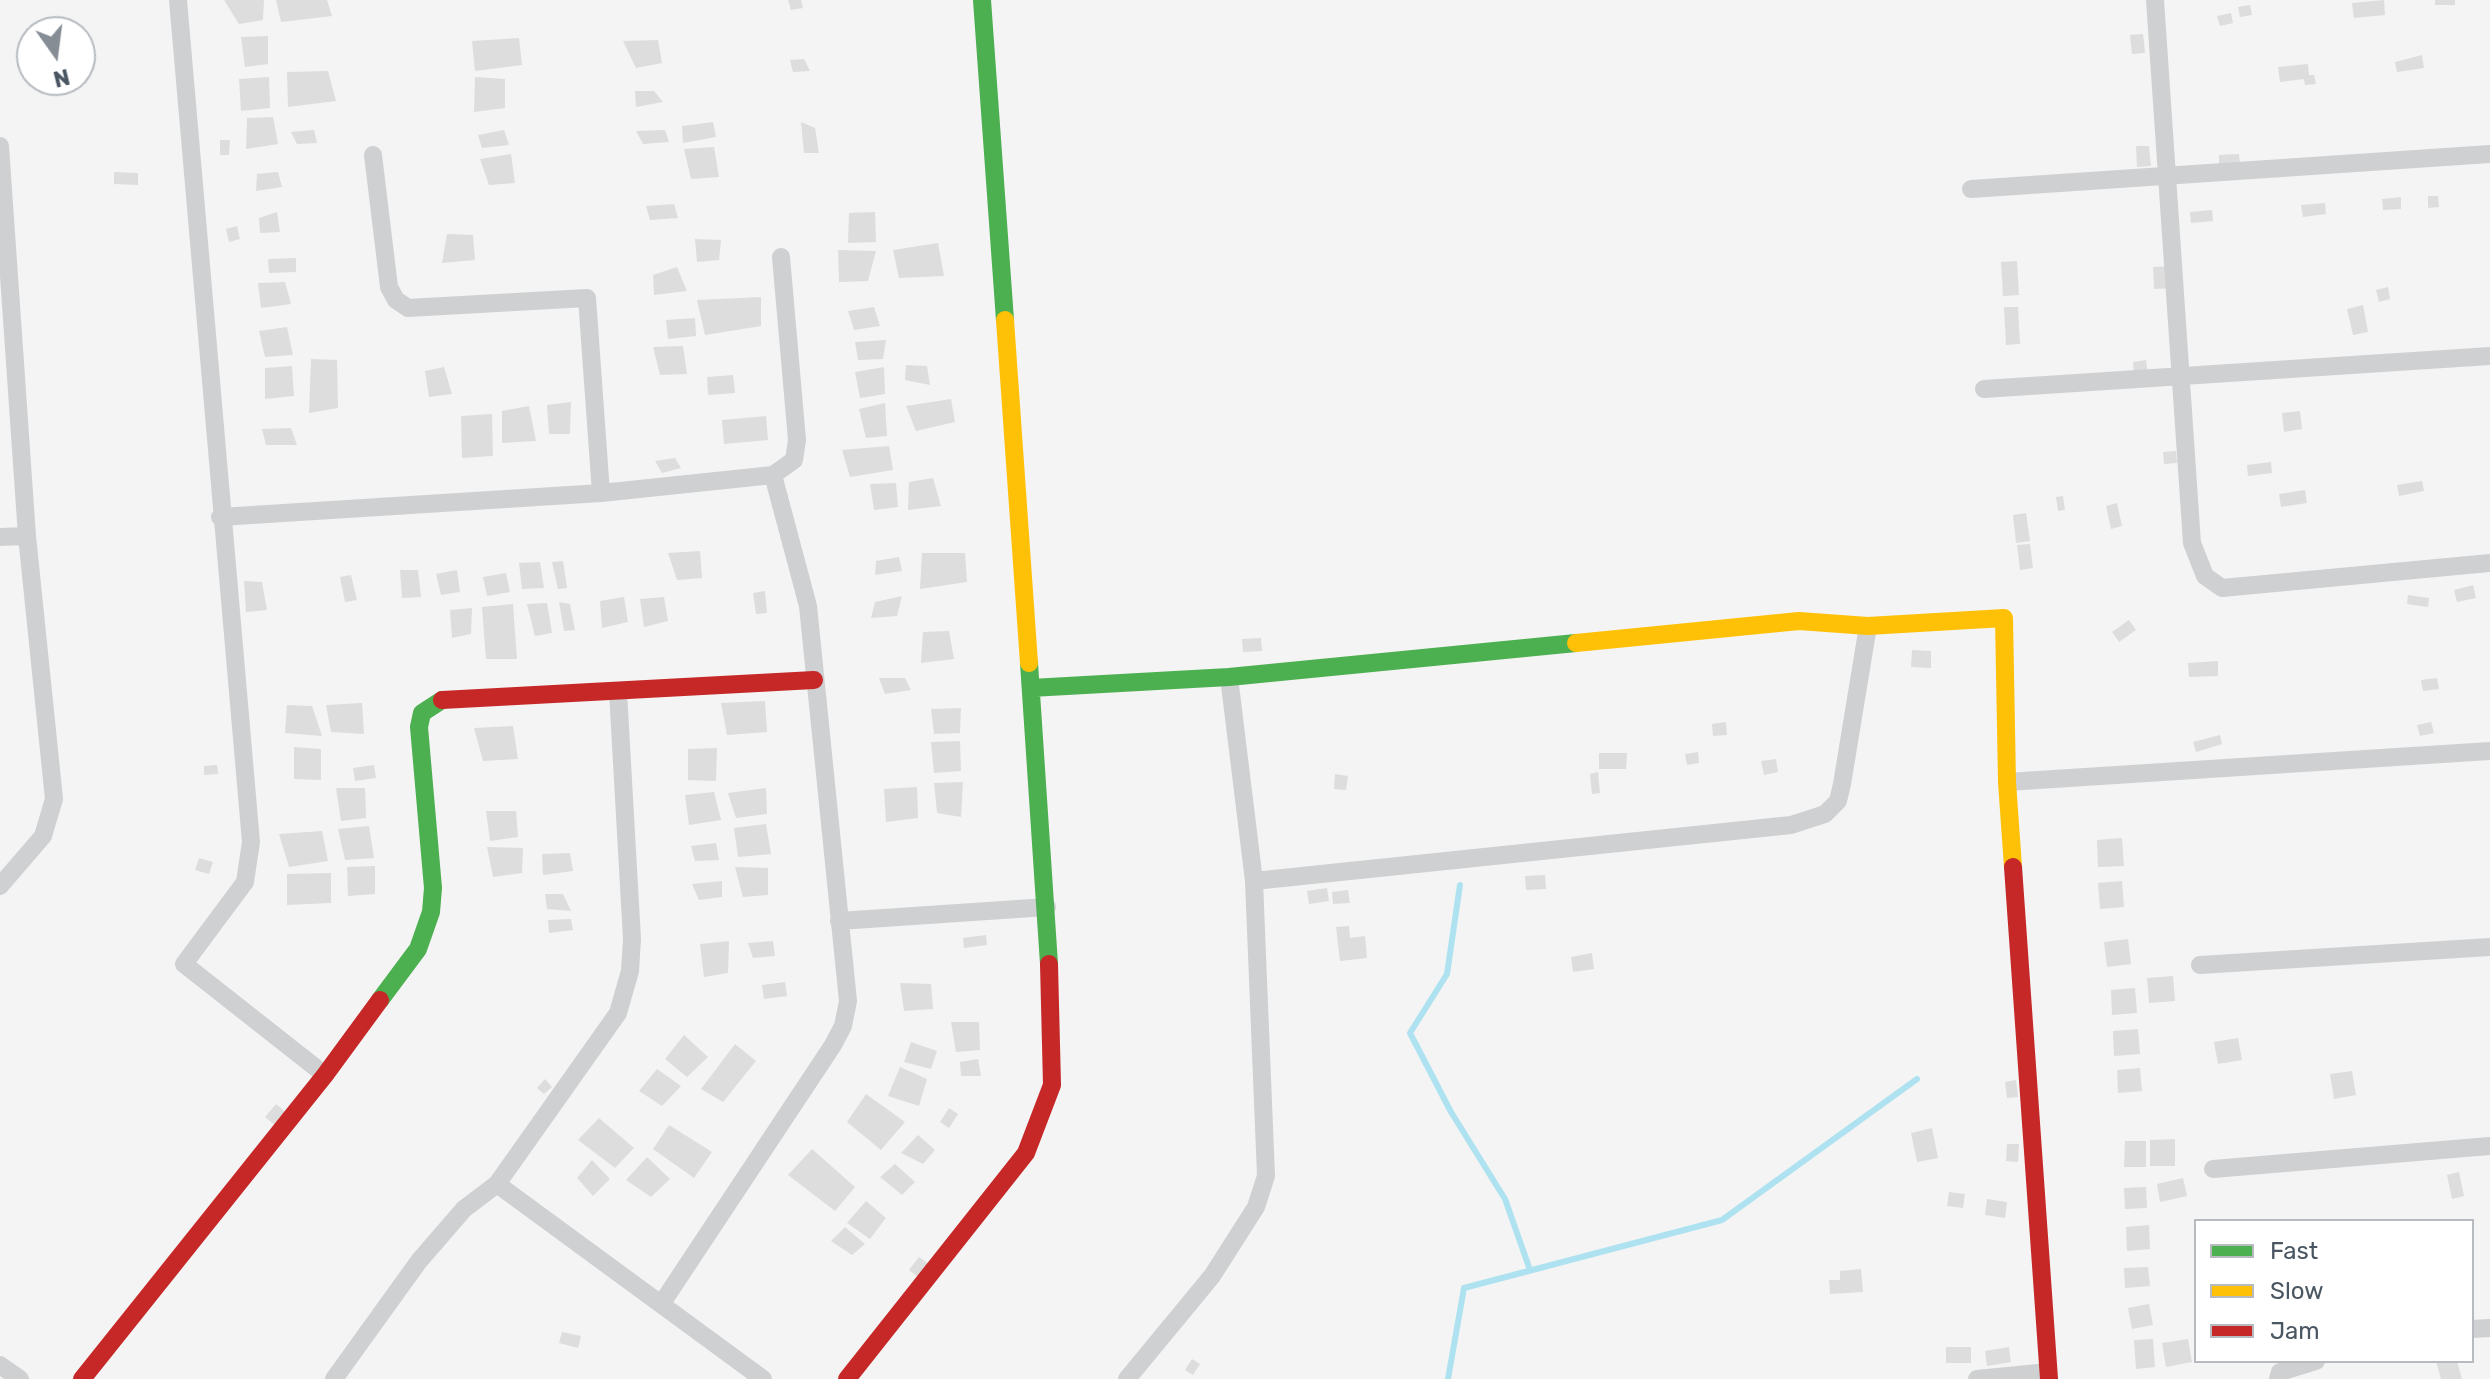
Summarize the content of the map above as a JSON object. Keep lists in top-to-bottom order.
{
  "legend": ["Fast", "Slow", "Jam"],
  "north": "bottom"
}
